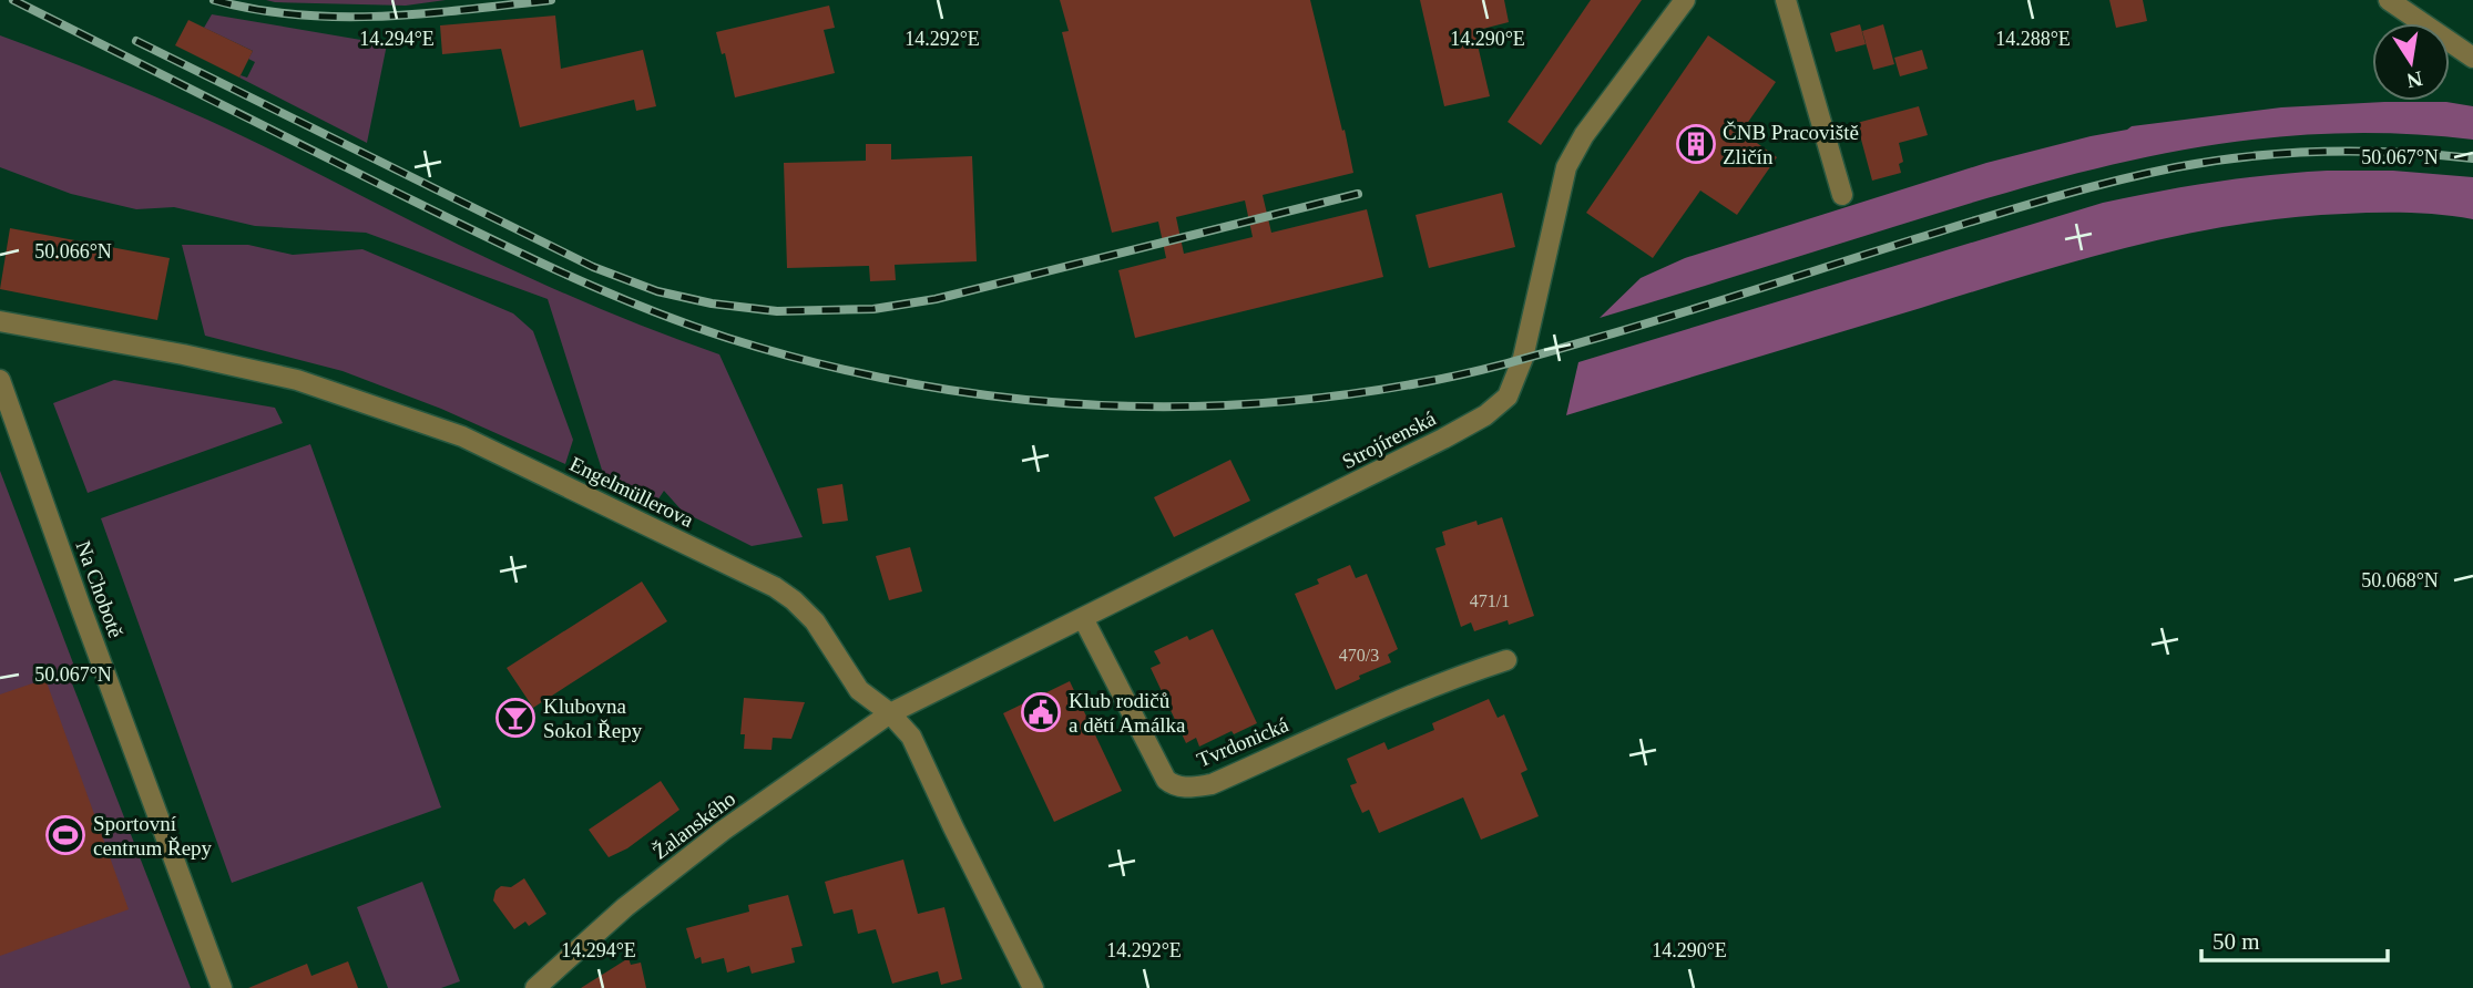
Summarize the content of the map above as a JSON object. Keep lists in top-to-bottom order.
{
  "streets": {
    "street": [
      "Strojírenská",
      "Engelmüllerova",
      "Na Chobotě",
      "Tvrdonická",
      "Žalanského"
    ]
  },
  "crossings": [
    ["Strojírenská", "Engelmüllerova"],
    ["Strojírenská", "Tvrdonická"],
    ["Strojírenská", "Žalanského"],
    ["Engelmüllerova", "Žalanského"]
  ],
  "places": {
    "building": ["ČNB Pracoviště Zličín"],
    "public building": ["Klub rodičů a dětí Amálka"],
    "bar": ["Klubovna Sokol Řepy"],
    "sports": ["Sportovní centrum Řepy"]
  },
  "house_numbers": ["471/1", "470/3"],
  "scale_bar": "50 m",
  "north": "bottom",
  "coordinates": [
    "14.294°E",
    "14.292°E",
    "14.290°E",
    "14.288°E",
    "50.067°N",
    "50.066°N",
    "50.068°N"
  ]
}
